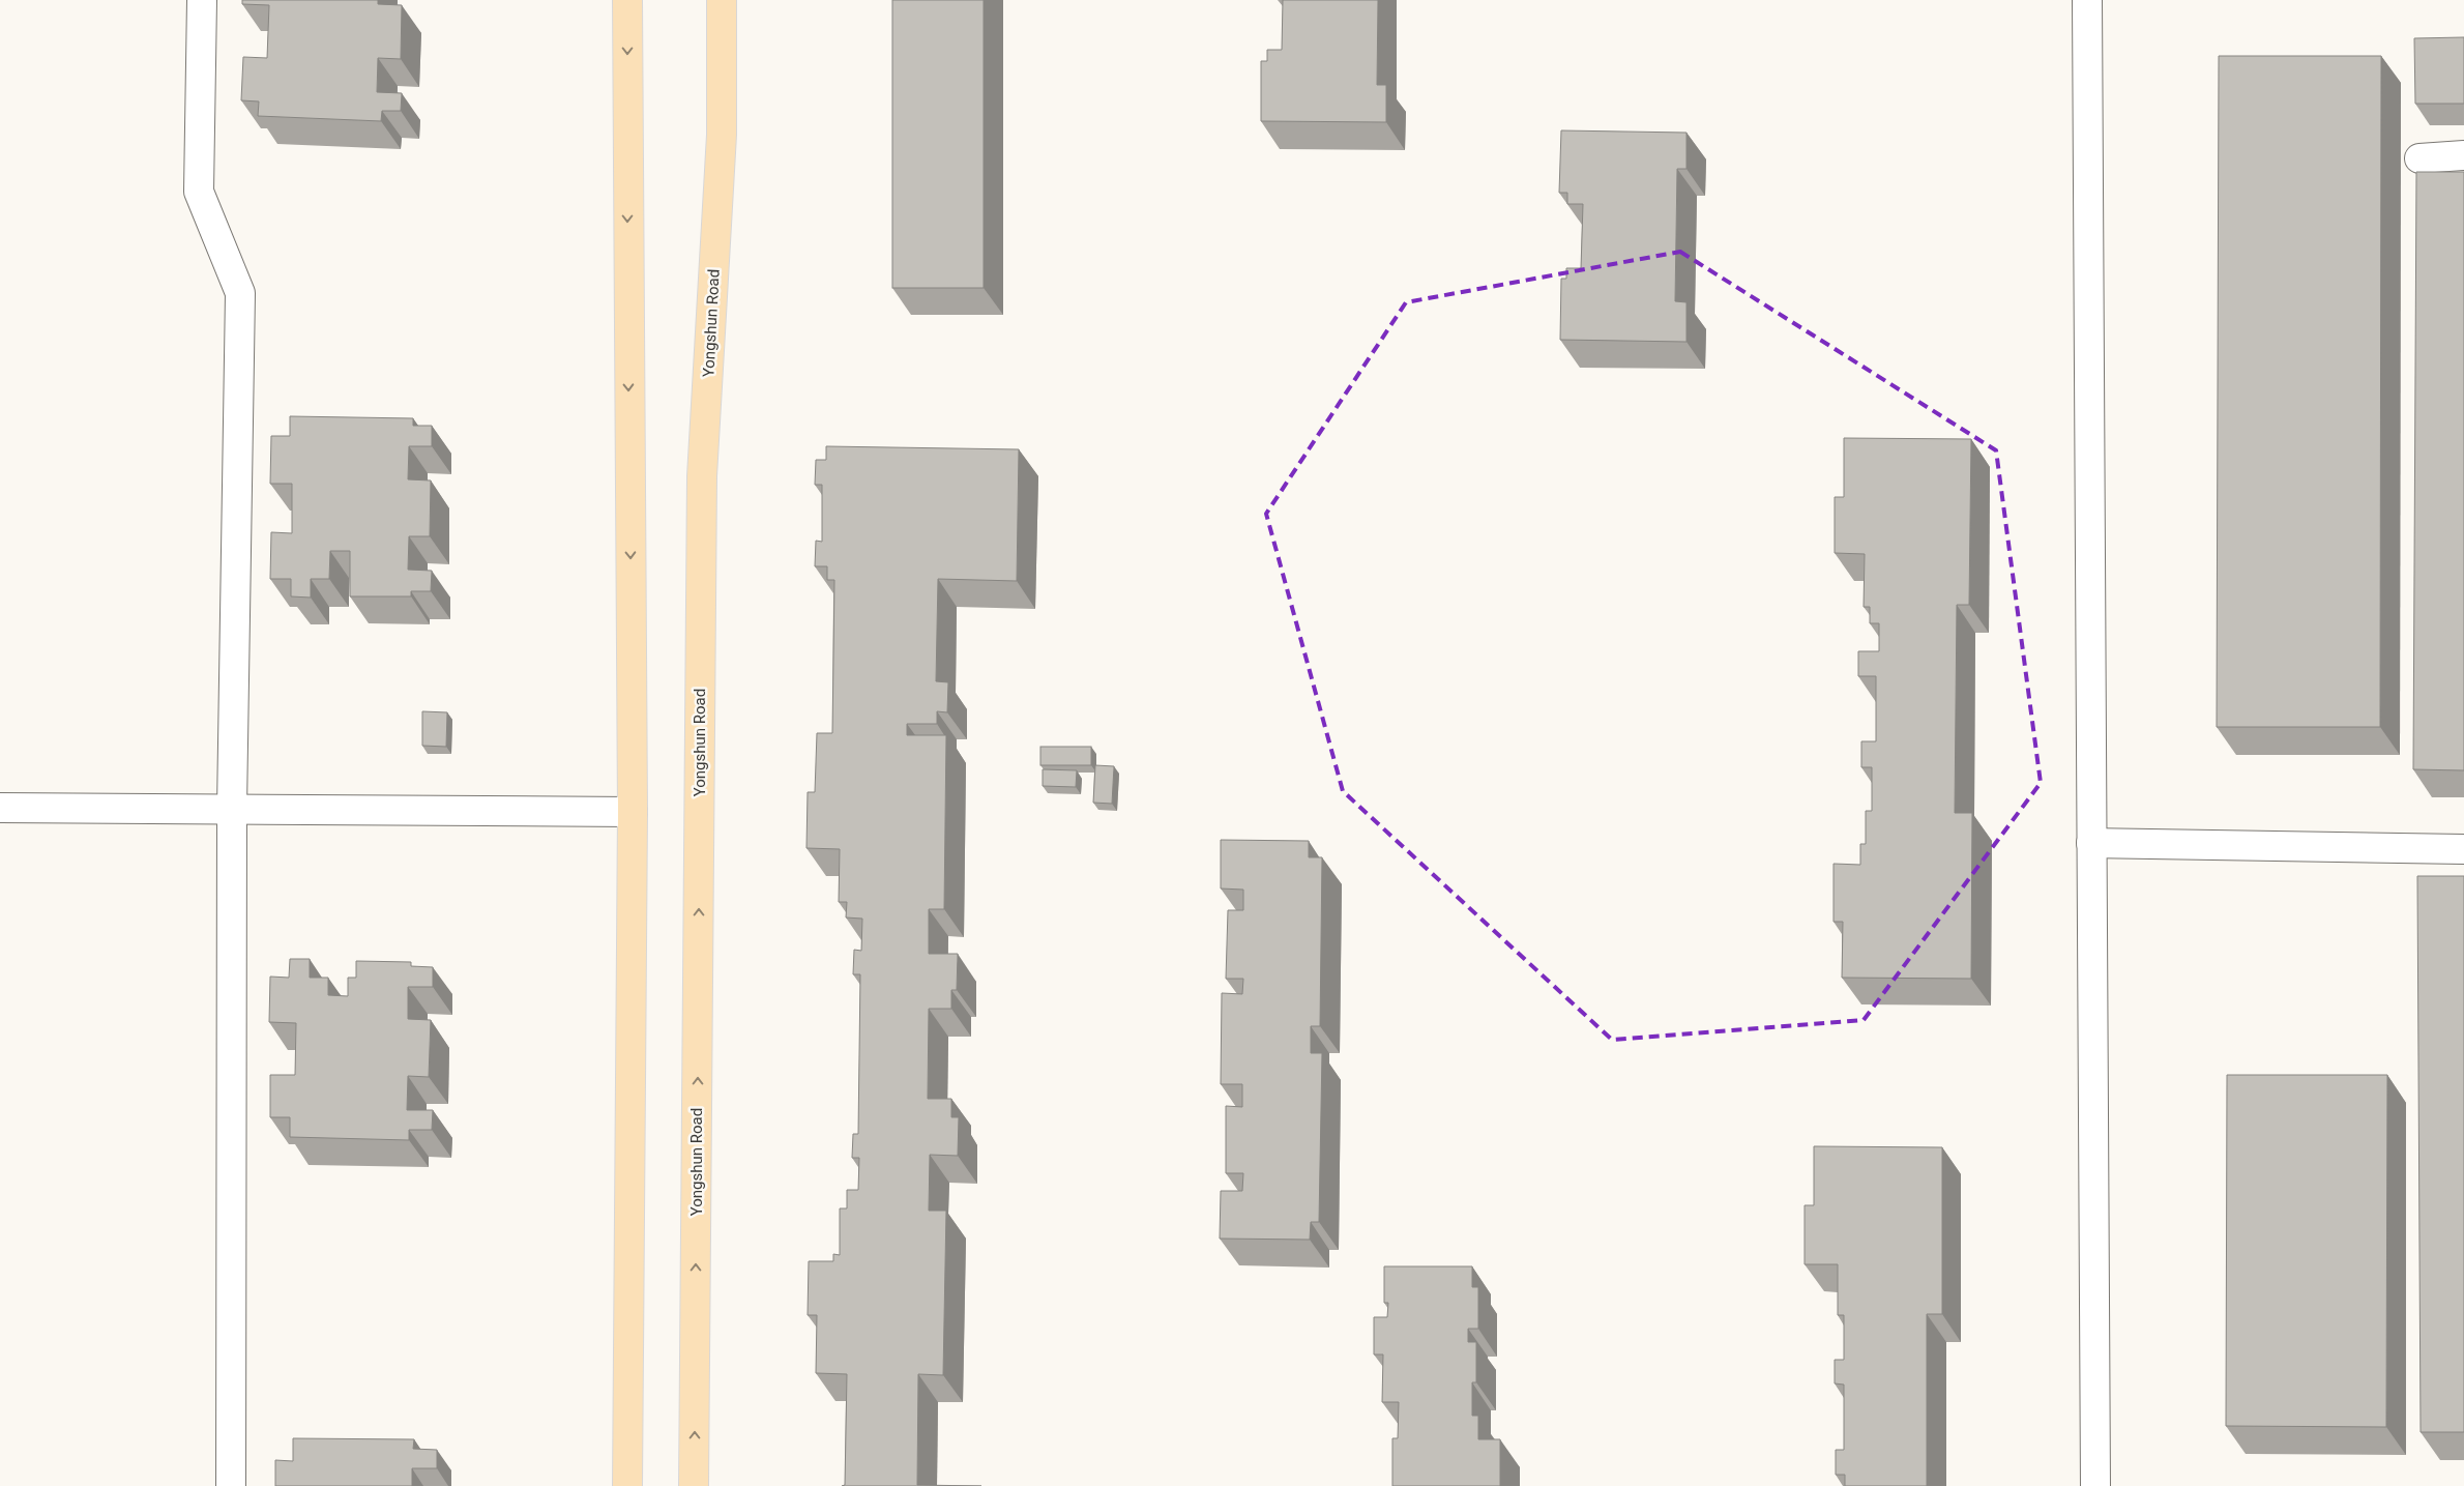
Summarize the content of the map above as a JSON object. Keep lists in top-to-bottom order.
{
  "streets": {
    "main road": ["Yongshun Road"]
  }
}
